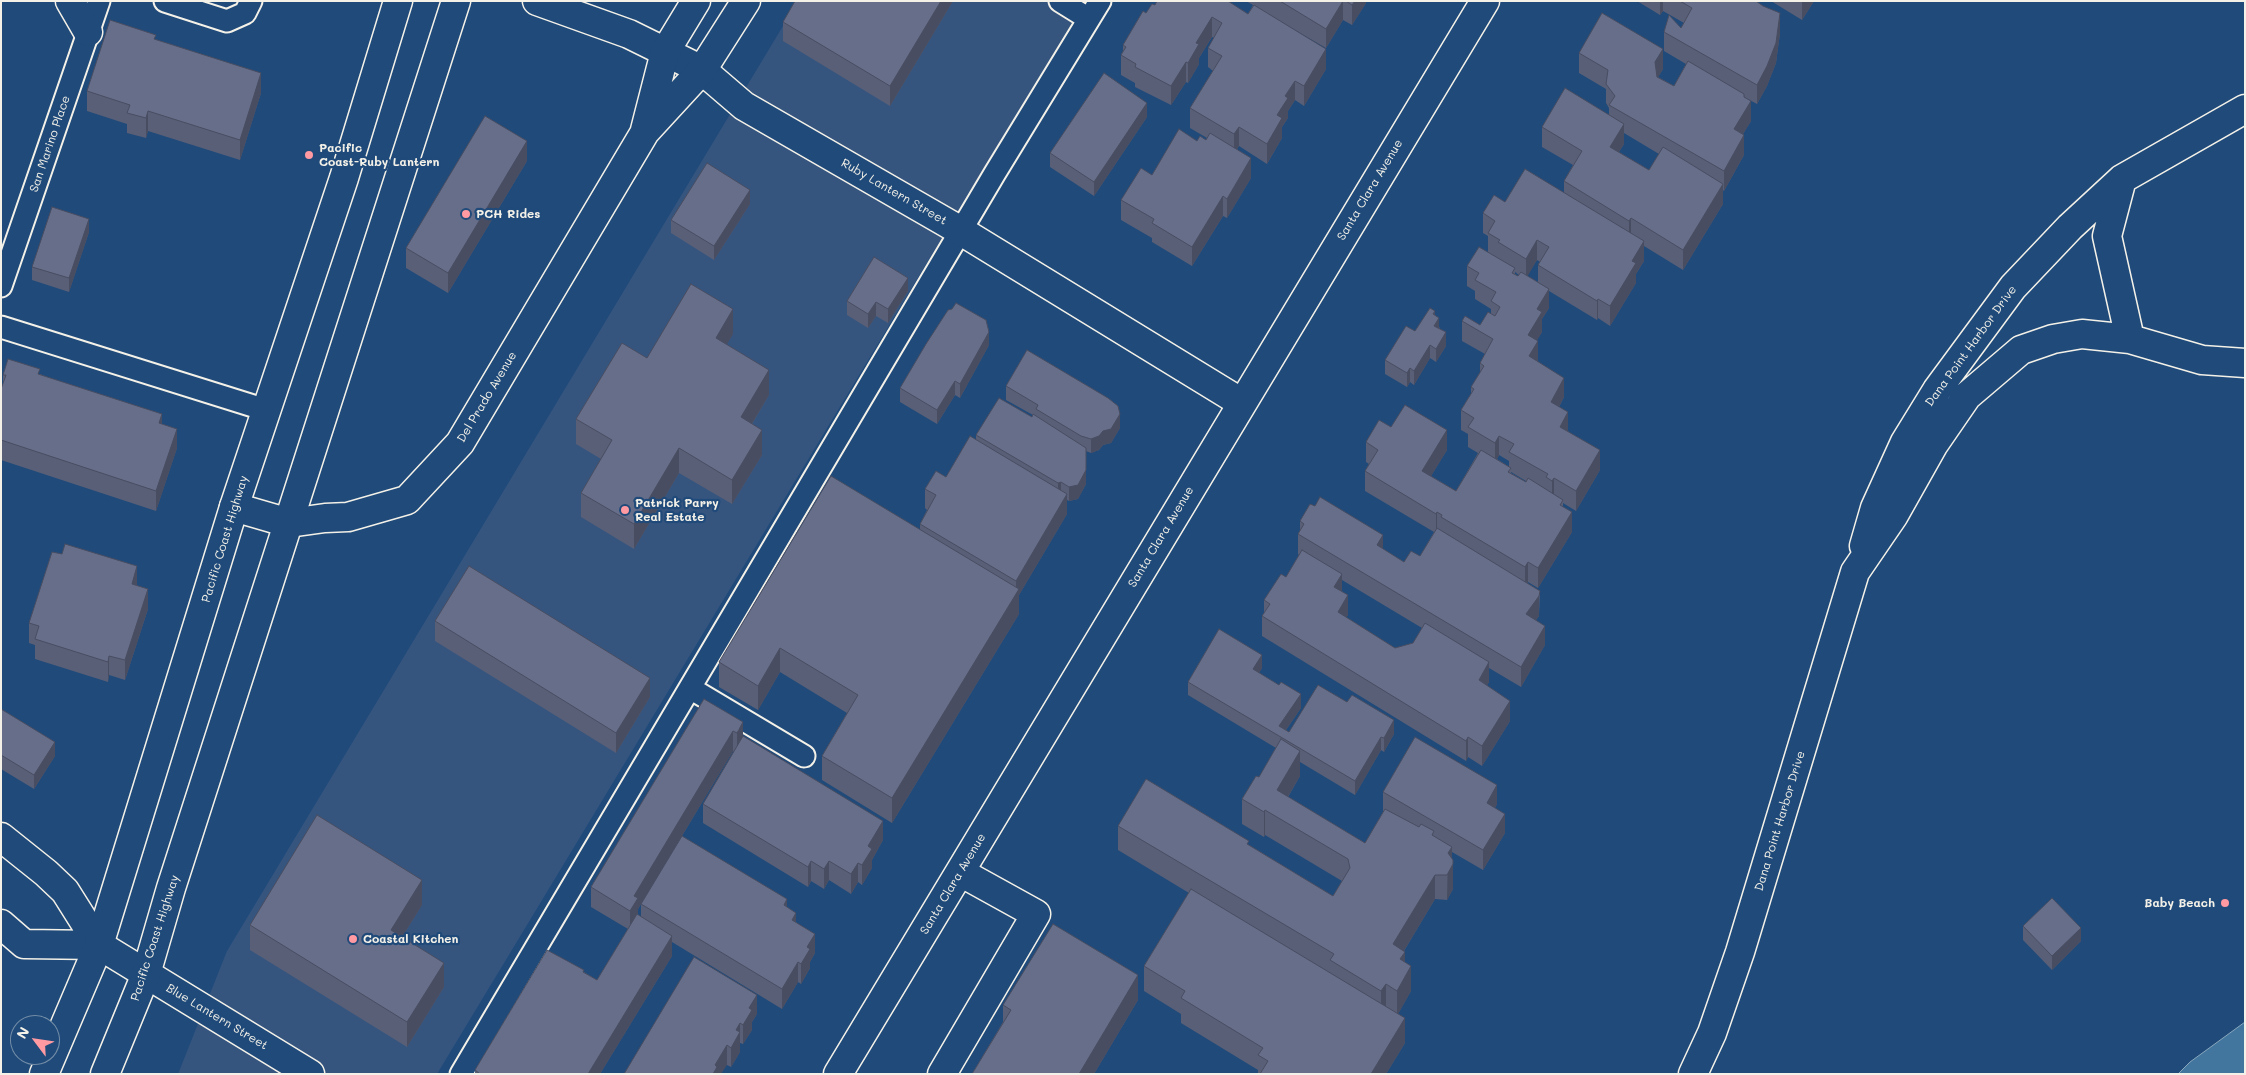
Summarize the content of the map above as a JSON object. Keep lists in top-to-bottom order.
{
  "streets": {
    "main road": [
      "Santa Clara Avenue",
      "Ruby Lantern Street",
      "Dana Point Harbor Drive",
      "Del Prado Avenue",
      "Pacific Coast Highway",
      "Blue Lantern Street"
    ],
    "lane": ["San Marino Place"]
  },
  "crossings": [
    ["Santa Clara Avenue", "Ruby Lantern Street"],
    ["Ruby Lantern Street", "Del Prado Avenue"],
    ["Del Prado Avenue", "Pacific Coast Highway"],
    ["Pacific Coast Highway", "Blue Lantern Street"]
  ],
  "places": [
    "Pacific Coast-Ruby Lantern",
    "PCH Rides",
    "Patrick Parry Real Estate",
    "Baby Beach",
    "Coastal Kitchen"
  ],
  "north": "top left"
}
